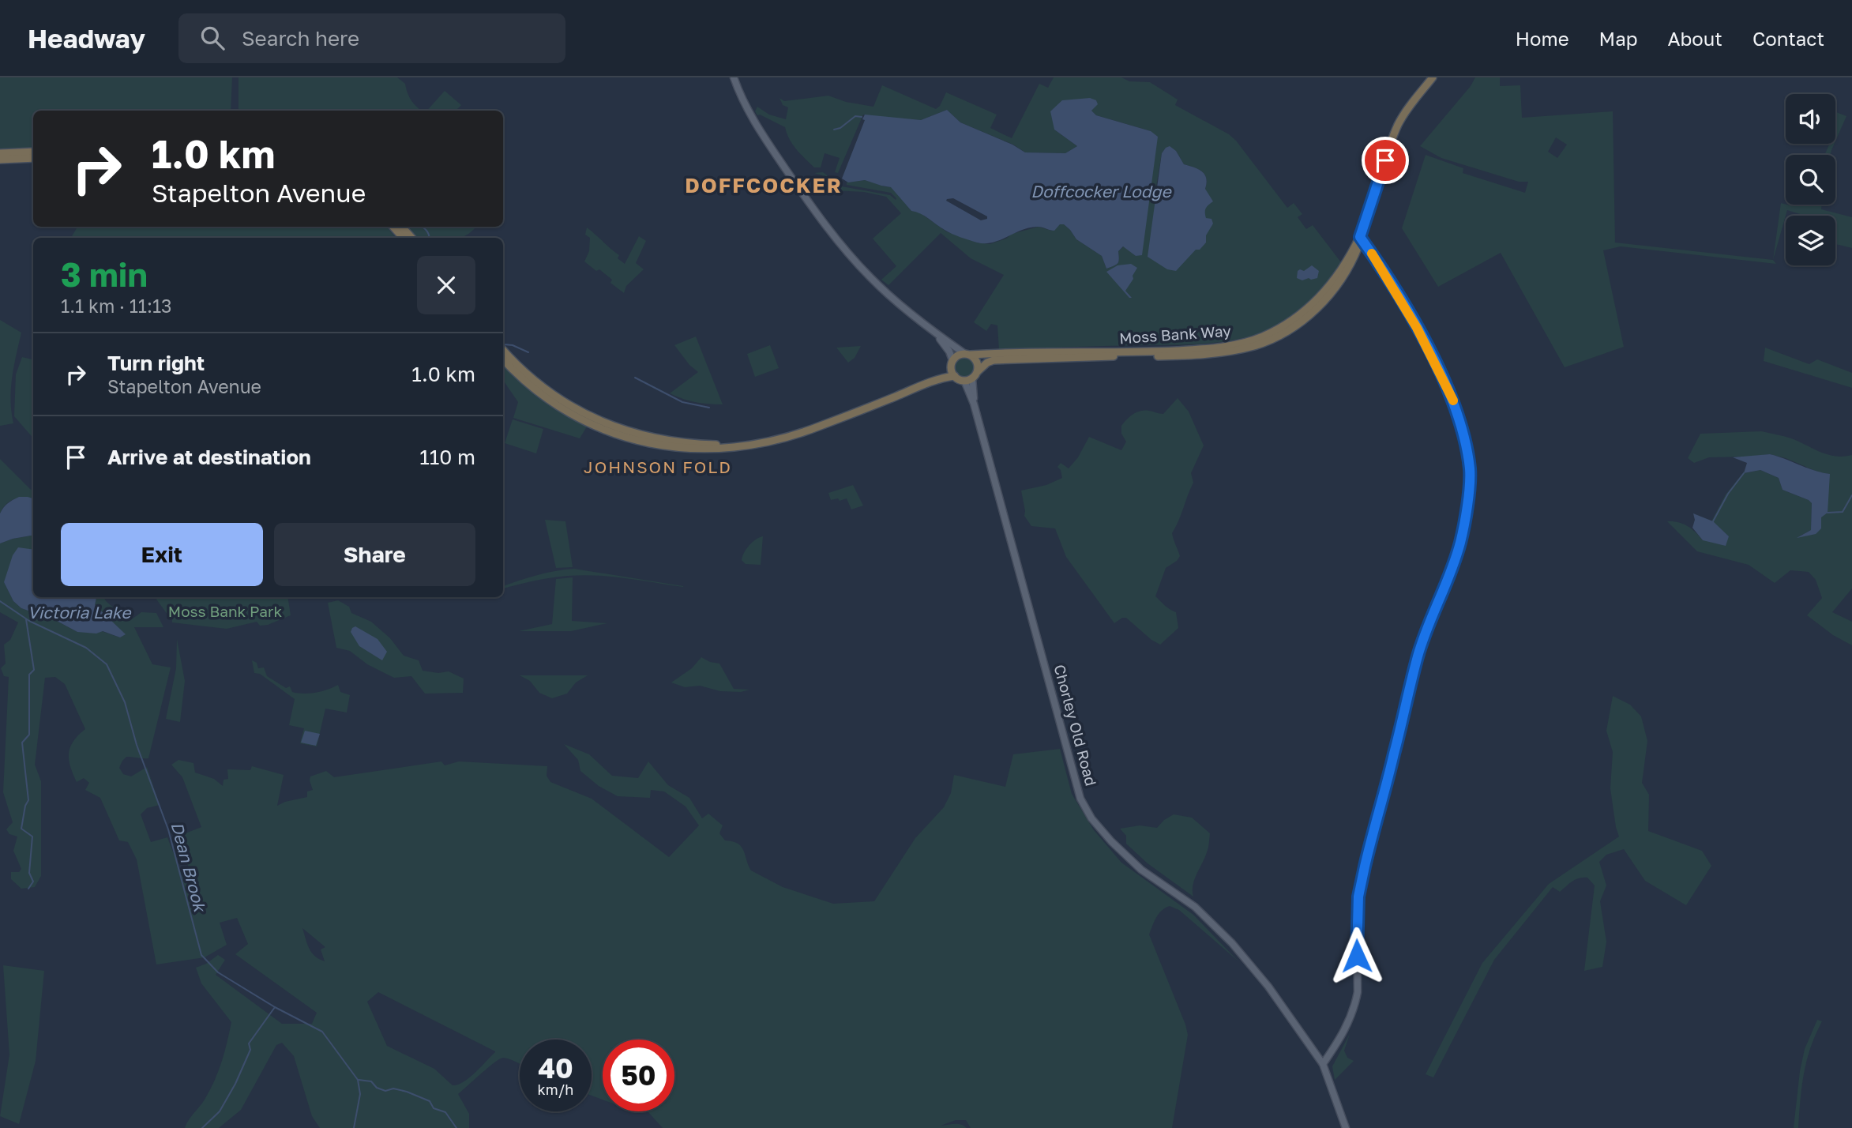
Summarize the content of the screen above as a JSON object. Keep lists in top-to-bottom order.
{
  "streets": {
    "highway": ["Moss Bank Way"],
    "main road": ["Chorley Old Road"]
  },
  "crossings": [
    ["Moss Bank Way", "Chorley Old Road"]
  ],
  "districts": ["DOFFCOCKER", "JOHNSON FOLD"],
  "water": ["Doffcocker Lodge", "Victoria Lake", "Dean Brook"],
  "parks": ["Moss Bank Park"],
  "page": {
    "header": "Headway",
    "search": "Search here",
    "nav": [
      "Home",
      "Map",
      "About",
      "Contact"
    ],
    "turn": ["1.0 km", "Stapelton Avenue"],
    "heading": ["3 min", "1.1 km · 11:13"],
    "list": [
      {
        "name": "Turn right",
        "note": "Stapelton Avenue",
        "value": "1.0 km"
      },
      {
        "name": "Arrive at destination",
        "value": "110 m"
      }
    ],
    "buttons": ["Exit", "Share"],
    "speed": "40 km/h",
    "limit": "50"
  }
}
